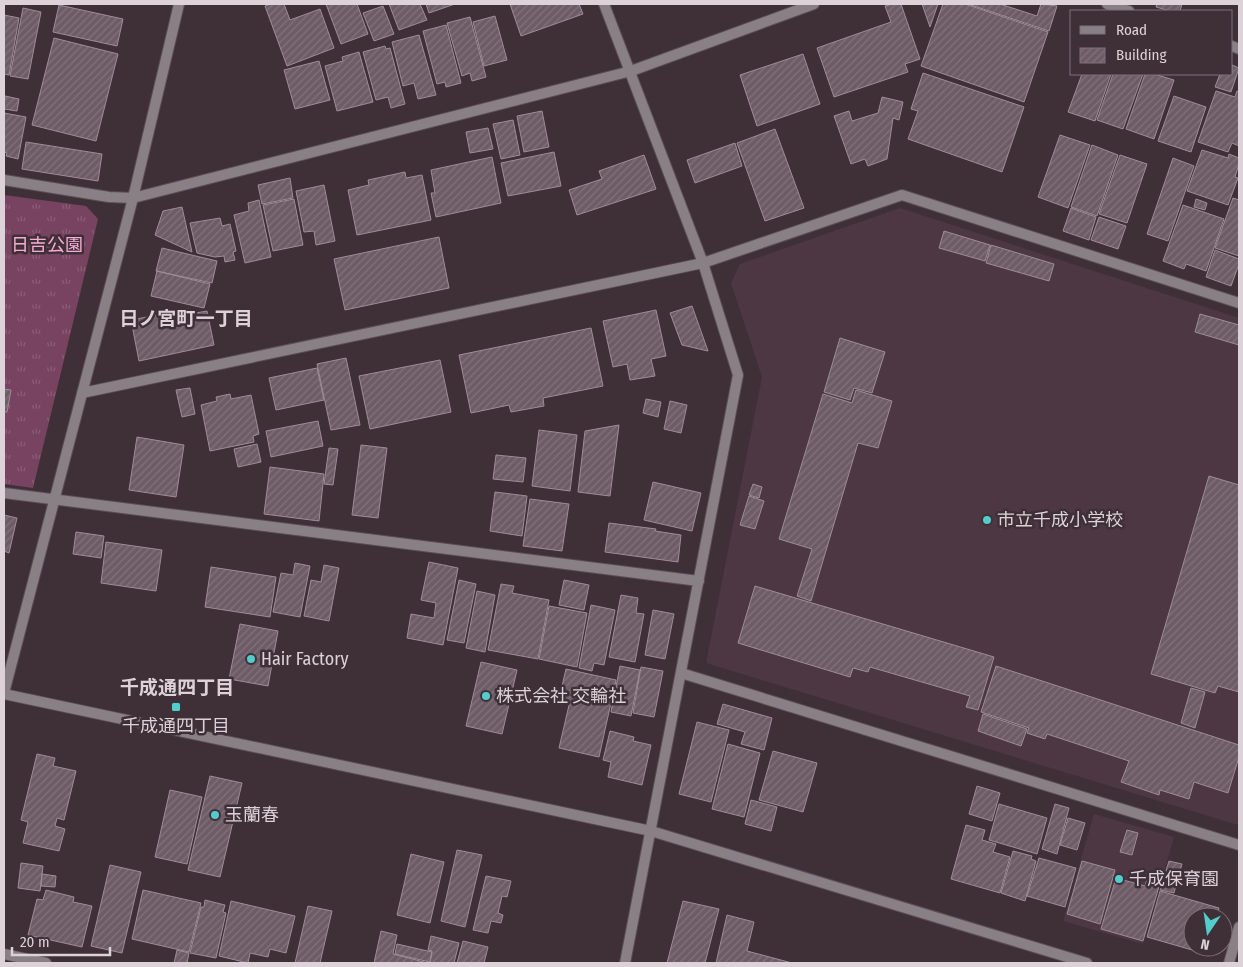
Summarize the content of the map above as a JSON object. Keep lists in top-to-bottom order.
{
  "districts": ["日ノ宮町一丁目", "千成通四丁目"],
  "parks": ["日吉公園"],
  "places": {
    "other": [
      "市立千成小学校",
      "Hair Factory",
      "株式会社 交輪社",
      "玉蘭春",
      "千成保育園"
    ],
    "transit": ["千成通四丁目"]
  },
  "legend": ["Road", "Building"],
  "scale_bar": "20 m",
  "north": "bottom"
}
